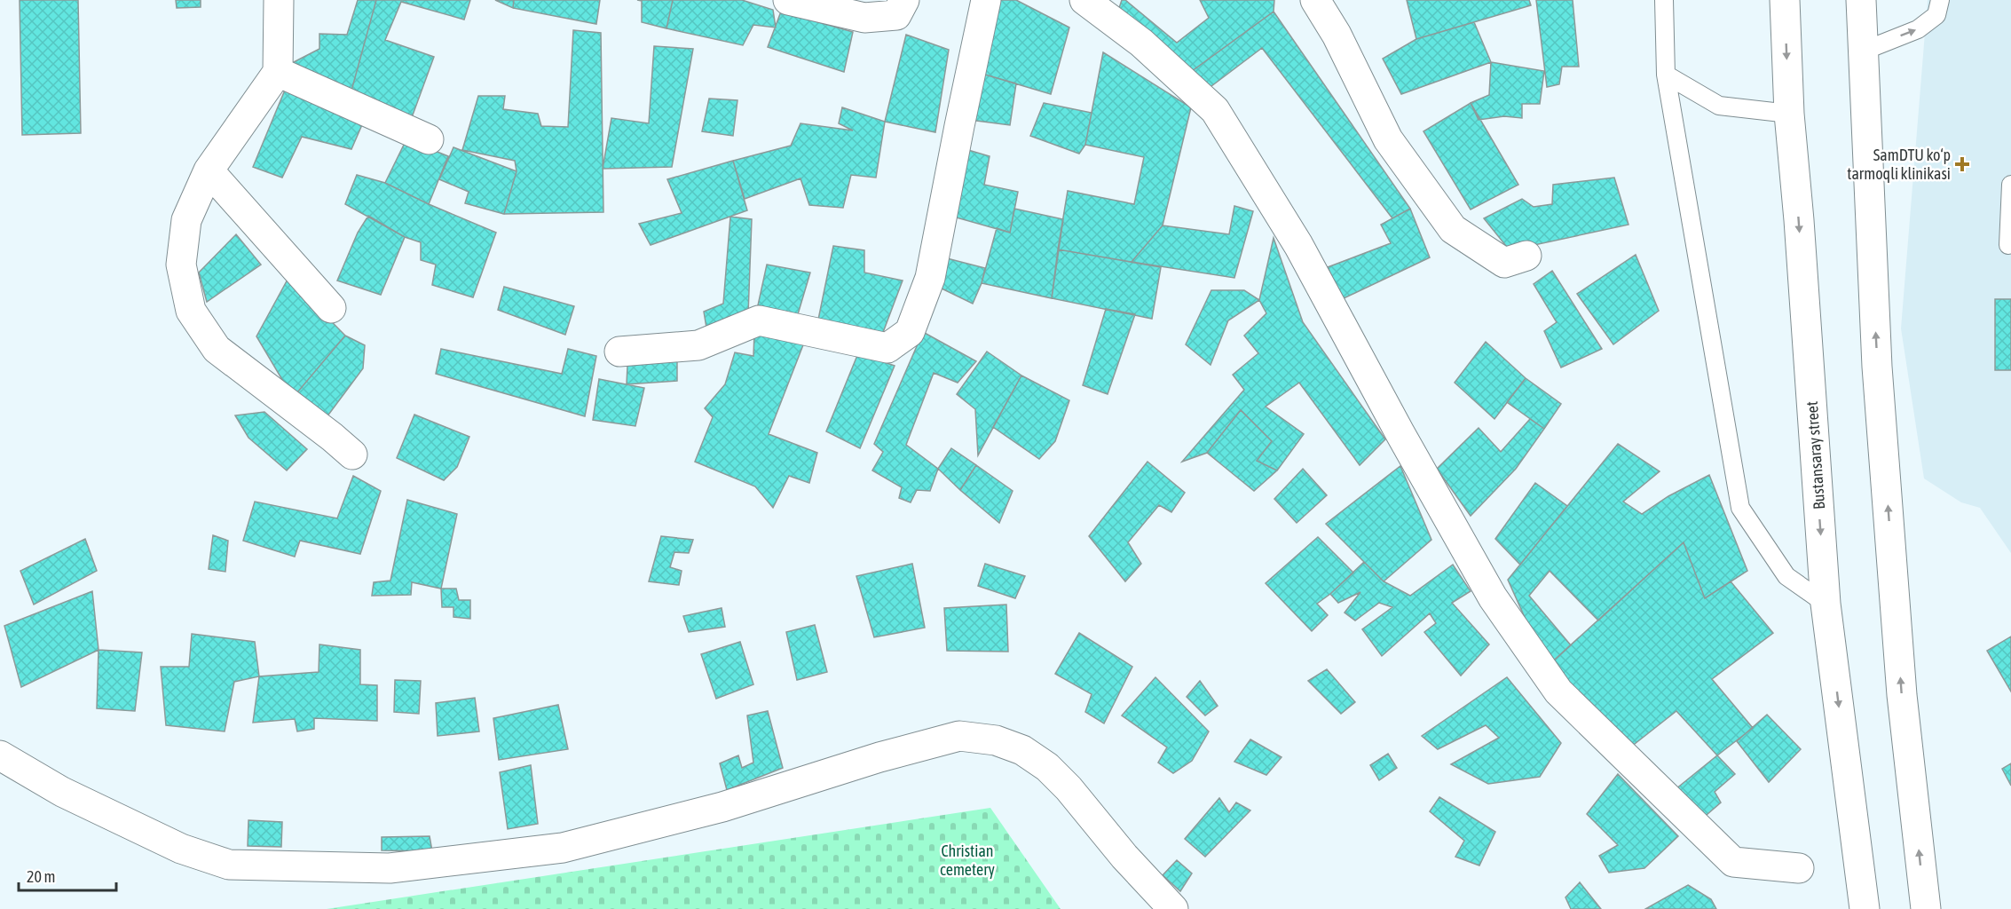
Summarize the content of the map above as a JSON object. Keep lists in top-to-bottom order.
{
  "streets": {
    "street": ["Bustansaray street"]
  },
  "parks": ["Christian cemetery"],
  "places": {
    "health": ["SamDTU ko‘p tarmoqli klinikasi"]
  },
  "scale_bar": "20 m"
}
